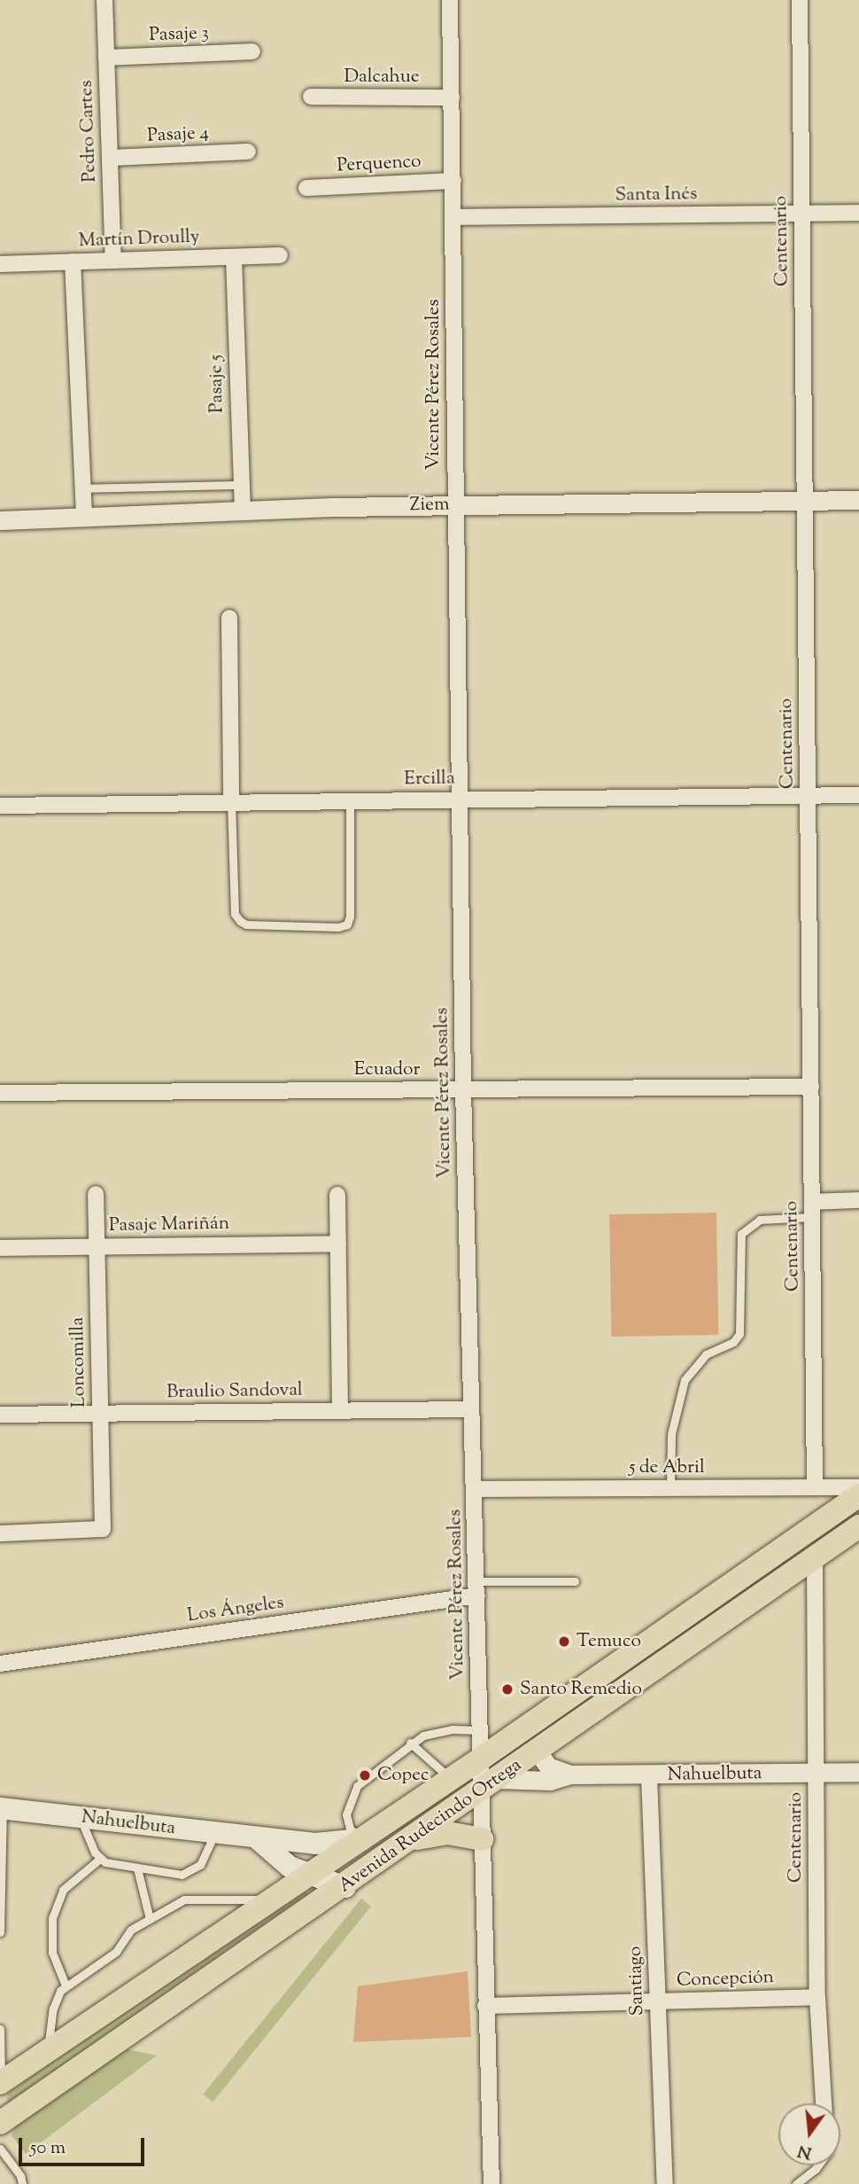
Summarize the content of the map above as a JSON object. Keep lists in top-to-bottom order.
{
  "streets": {
    "main road": ["Nahuelbuta", "Avenida Rudecindo Ortega"],
    "street": [
      "Pasaje 3",
      "Dalcahue",
      "Pedro Cartes",
      "Pasaje 4",
      "Perquenco",
      "Santa Inés",
      "Martín Droully",
      "Centenario",
      "Pasaje 5",
      "Vicente Pérez Rosales",
      "Ziem",
      "Ercilla",
      "Ecuador",
      "Pasaje Mariñán",
      "Loncomilla",
      "Braulio Sandoval",
      "5 de Abril",
      "Los Ángeles",
      "Concepción",
      "Santiago"
    ]
  },
  "crossings": [
    ["Pasaje 3", "Pedro Cartes"],
    ["Dalcahue", "Vicente Pérez Rosales"],
    ["Pedro Cartes", "Pasaje 4"],
    ["Pedro Cartes", "Martín Droully"],
    ["Perquenco", "Vicente Pérez Rosales"],
    ["Santa Inés", "Centenario"],
    ["Santa Inés", "Vicente Pérez Rosales"],
    ["Martín Droully", "Pasaje 5"],
    ["Centenario", "Ziem"],
    ["Centenario", "Ercilla"],
    ["Centenario", "Ecuador"],
    ["Centenario", "5 de Abril"],
    ["Centenario", "Nahuelbuta"],
    ["Centenario", "Avenida Rudecindo Ortega"],
    ["Centenario", "Concepción"],
    ["Pasaje 5", "Ziem"],
    ["Vicente Pérez Rosales", "Ziem"],
    ["Vicente Pérez Rosales", "Ercilla"],
    ["Vicente Pérez Rosales", "Ecuador"],
    ["Vicente Pérez Rosales", "Braulio Sandoval"],
    ["Vicente Pérez Rosales", "5 de Abril"],
    ["Vicente Pérez Rosales", "Los Ángeles"],
    ["Vicente Pérez Rosales", "Nahuelbuta"],
    ["Vicente Pérez Rosales", "Avenida Rudecindo Ortega"],
    ["Vicente Pérez Rosales", "Concepción"],
    ["Pasaje Mariñán", "Loncomilla"],
    ["Loncomilla", "Braulio Sandoval"],
    ["Nahuelbuta", "Avenida Rudecindo Ortega"],
    ["Nahuelbuta", "Santiago"],
    ["Concepción", "Santiago"]
  ],
  "places": ["Temuco", "Santo Remedio", "Copec"],
  "scale_bar": "50 m",
  "north": "bottom"
}
